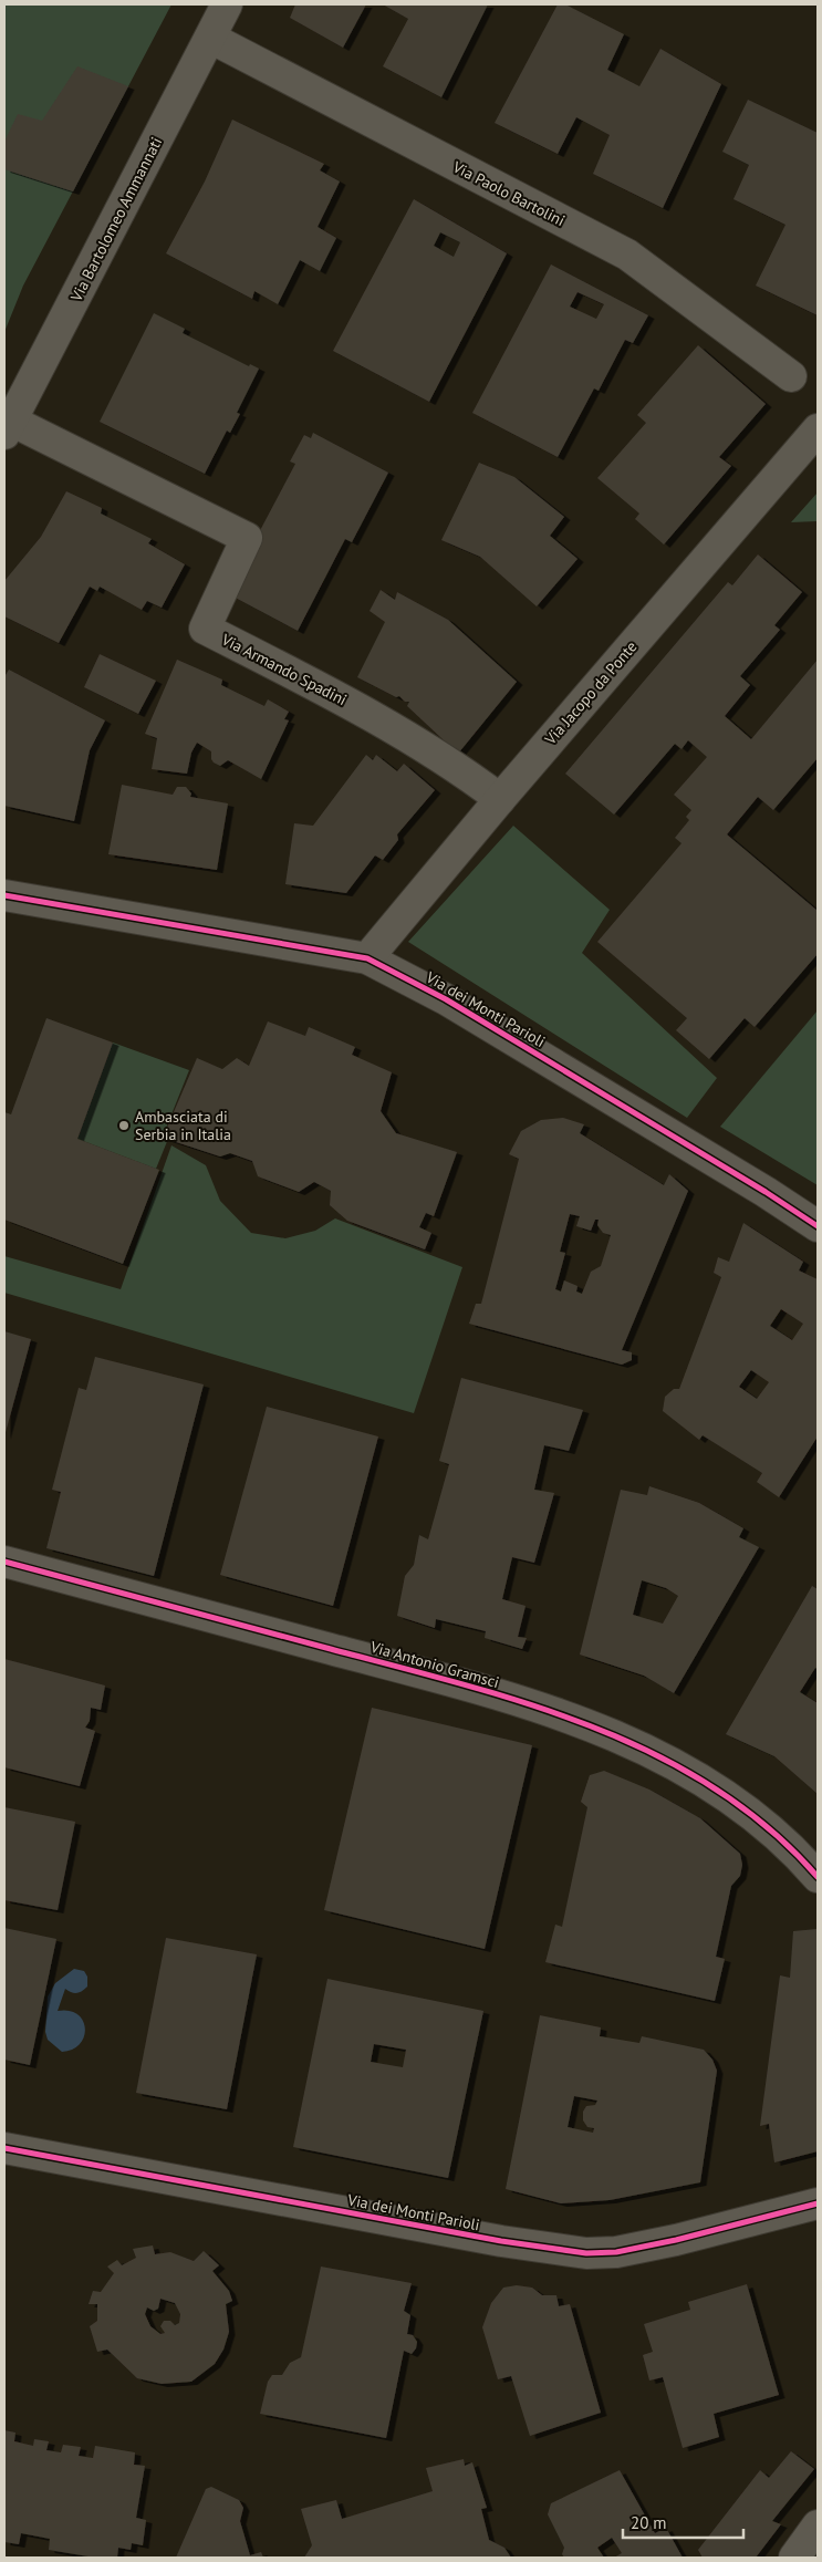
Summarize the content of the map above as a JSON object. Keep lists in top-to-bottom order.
{
  "streets": {
    "street": [
      "Via Paolo Bartolini",
      "Via Bartolomeo Ammannati",
      "Via Armando Spadini",
      "Via Jacopo da Ponte",
      "Via dei Monti Parioli",
      "Via Antonio Gramsci"
    ]
  },
  "crossings": [
    ["Via Paolo Bartolini", "Via Bartolomeo Ammannati"],
    ["Via Bartolomeo Ammannati", "Via Armando Spadini"],
    ["Via Armando Spadini", "Via Jacopo da Ponte"],
    ["Via Jacopo da Ponte", "Via dei Monti Parioli"]
  ],
  "places": ["Ambasciata di Serbia in Italia"],
  "scale_bar": "20 m"
}
